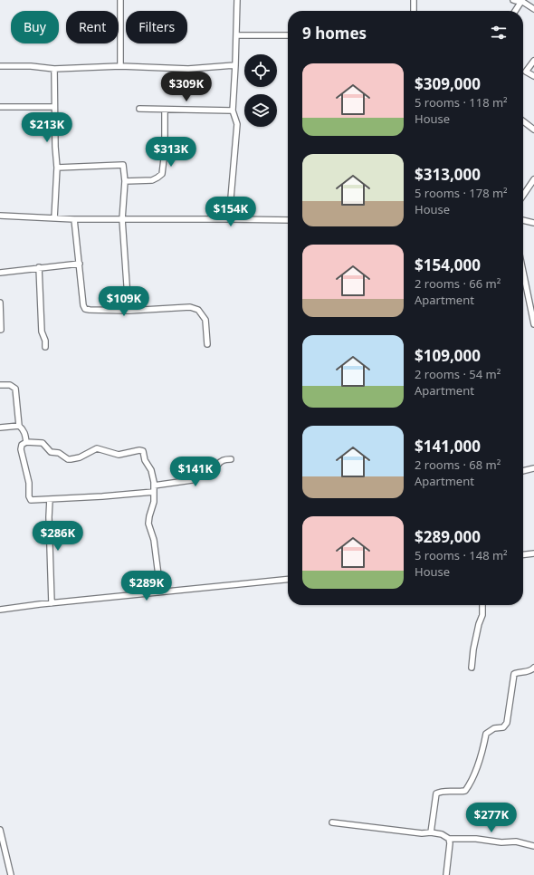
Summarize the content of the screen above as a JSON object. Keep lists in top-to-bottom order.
{
  "page": {
    "chip": ["Buy", "Rent", "Filters"],
    "heading": "9 homes",
    "list": [
      {
        "name": "$309,000",
        "note": "5 rooms · 118 m² · House"
      },
      {
        "name": "$313,000",
        "note": "5 rooms · 178 m² · House"
      },
      {
        "name": "$154,000",
        "note": "2 rooms · 66 m² · Apartment"
      },
      {
        "name": "$109,000",
        "note": "2 rooms · 54 m² · Apartment"
      },
      {
        "name": "$141,000",
        "note": "2 rooms · 68 m² · Apartment"
      },
      {
        "name": "$289,000",
        "note": "5 rooms · 148 m² · House"
      }
    ],
    "price": [
      "$309K",
      "$213K",
      "$313K",
      "$154K",
      "$109K",
      "$141K",
      "$286K",
      "$289K",
      "$277K"
    ]
  }
}
